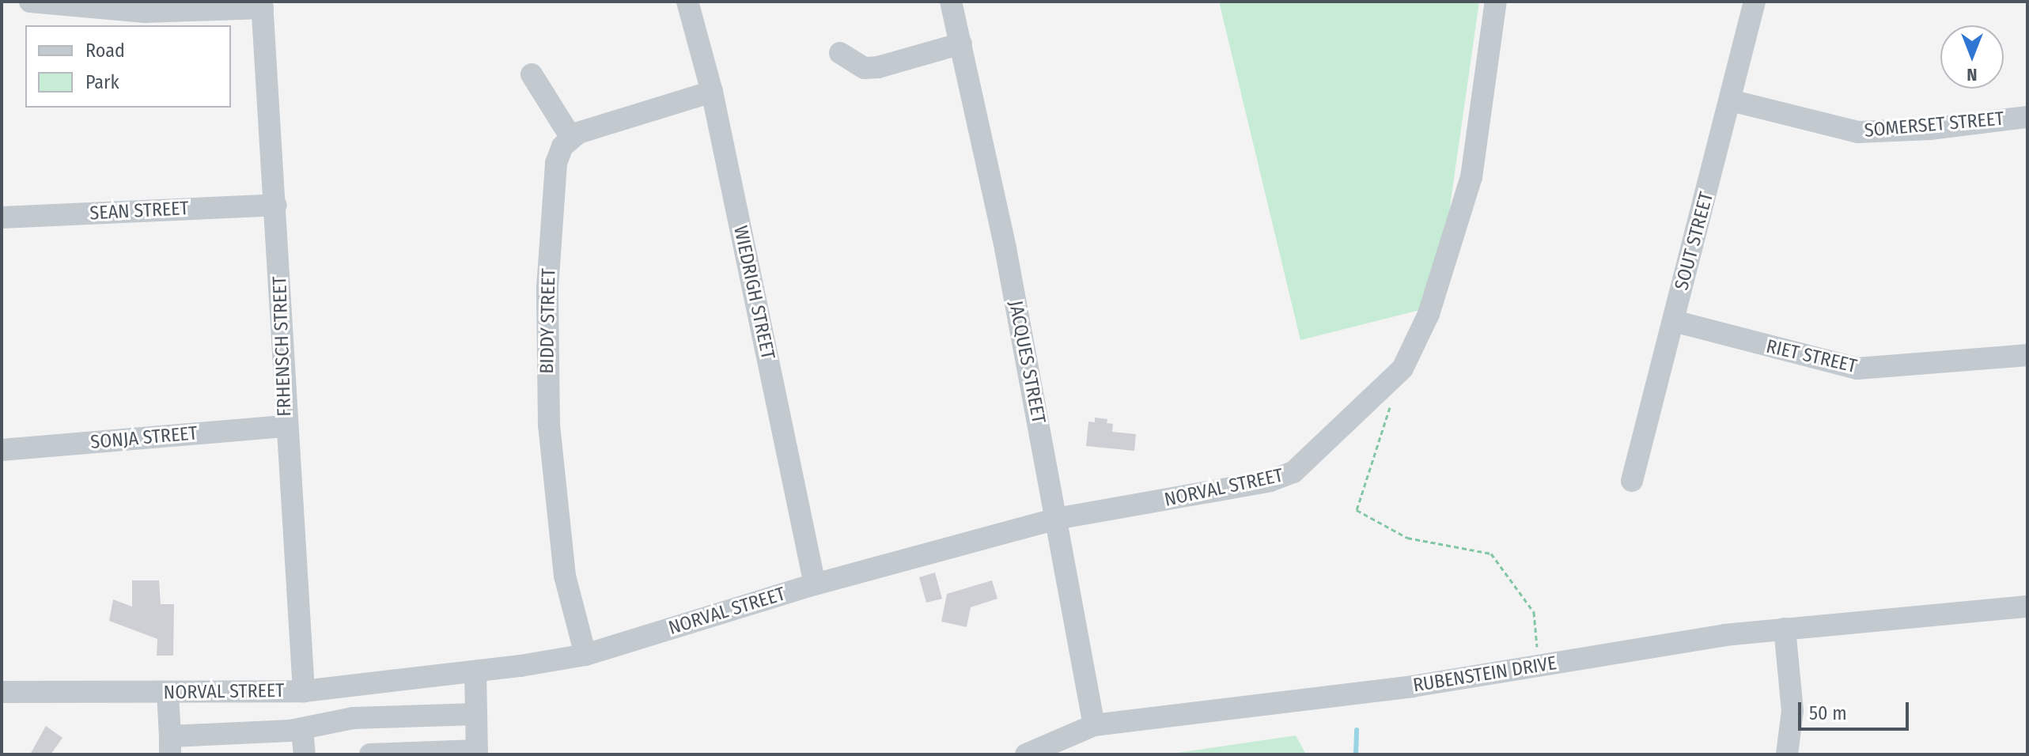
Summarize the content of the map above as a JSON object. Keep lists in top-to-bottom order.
{
  "streets": {
    "street": [
      "SOMERSET STREET",
      "SEAN STREET",
      "SOUT STREET",
      "WIEDRIGH STREET",
      "BIDDY STREET",
      "FRHENSCH STREET",
      "RIET STREET",
      "JACQUES STREET",
      "SONJA STREET",
      "NORVAL STREET",
      "RUBENSTEIN DRIVE"
    ]
  },
  "crossings": [
    ["SOMERSET STREET", "SOUT STREET"],
    ["SEAN STREET", "FRHENSCH STREET"],
    ["SOUT STREET", "RIET STREET"],
    ["WIEDRIGH STREET", "NORVAL STREET"],
    ["BIDDY STREET", "NORVAL STREET"],
    ["FRHENSCH STREET", "SONJA STREET"],
    ["FRHENSCH STREET", "NORVAL STREET"],
    ["JACQUES STREET", "NORVAL STREET"],
    ["JACQUES STREET", "RUBENSTEIN DRIVE"]
  ],
  "legend": ["Road", "Park"],
  "scale_bar": "50 m",
  "north": "bottom"
}
